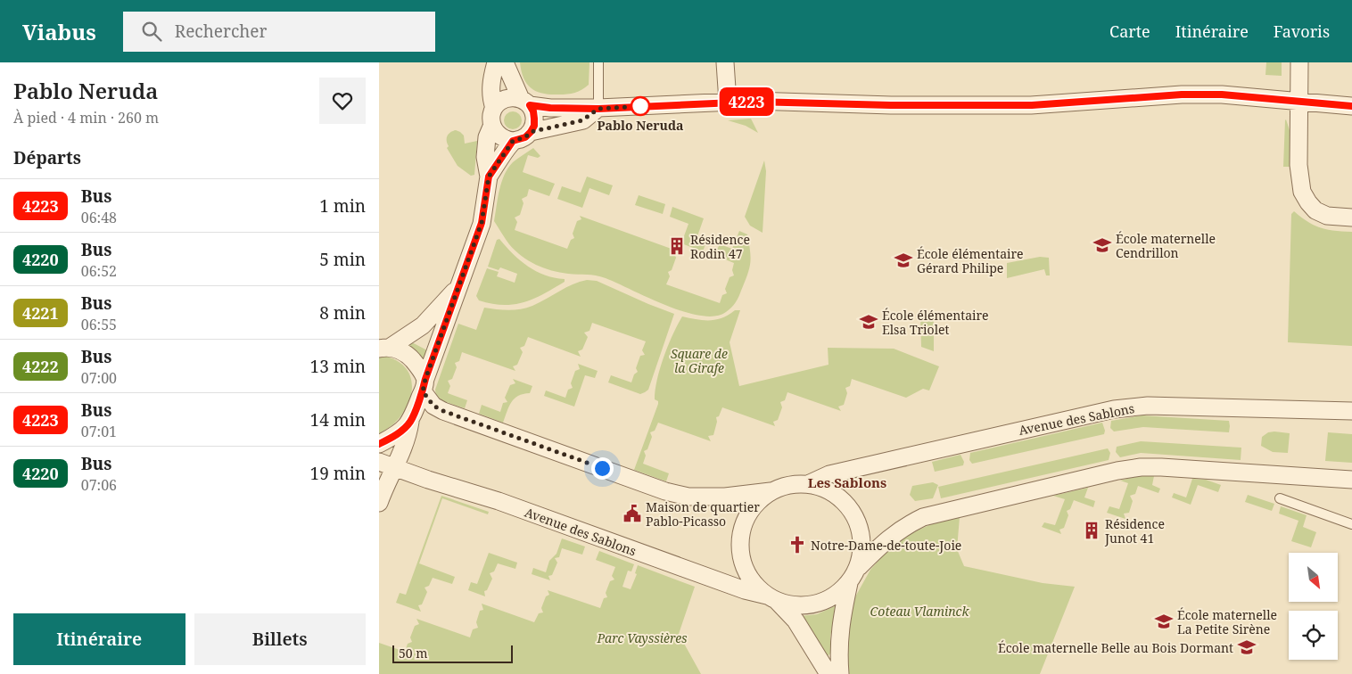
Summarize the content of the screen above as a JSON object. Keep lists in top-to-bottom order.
{
  "streets": {
    "street": ["Avenue des Sablons"]
  },
  "districts": ["Les Sablons"],
  "parks": ["Square de la Girafe", "Coteau Vlaminck", "Parc Vayssières"],
  "places": {
    "other": ["Pablo Neruda"],
    "school or university": [
      "École maternelle Cendrillon",
      "École élémentaire Gérard Philipe",
      "École élémentaire Elsa Triolet",
      "École maternelle La Petite Sirène",
      "École maternelle Belle au Bois Dormant"
    ],
    "building": ["Résidence Rodin 47", "Résidence Junot 41"],
    "public building": ["Maison de quartier Pablo-Picasso"],
    "church": ["Notre-Dame-de-toute-Joie"]
  },
  "lines": ["bus line 4223"],
  "scale_bar": "50 m",
  "north": "bottom right",
  "page": {
    "header": "Viabus",
    "search": "Rechercher",
    "nav": ["Carte", "Itinéraire", "Favoris"],
    "heading": [
      ["Pablo Neruda", "À pied · 4 min · 260 m"],
      "Départs"
    ],
    "on_map": "4223",
    "list": [
      {
        "mark": "4223",
        "name": "Bus",
        "note": "06:48",
        "value": "1 min"
      },
      {
        "mark": "4220",
        "name": "Bus",
        "note": "06:52",
        "value": "5 min"
      },
      {
        "mark": "4221",
        "name": "Bus",
        "note": "06:55",
        "value": "8 min"
      },
      {
        "mark": "4222",
        "name": "Bus",
        "note": "07:00",
        "value": "13 min"
      },
      {
        "mark": "4223",
        "name": "Bus",
        "note": "07:01",
        "value": "14 min"
      },
      {
        "mark": "4220",
        "name": "Bus",
        "note": "07:06",
        "value": "19 min"
      }
    ],
    "buttons": ["Itinéraire", "Billets"],
    "scale": "50 m"
  }
}
